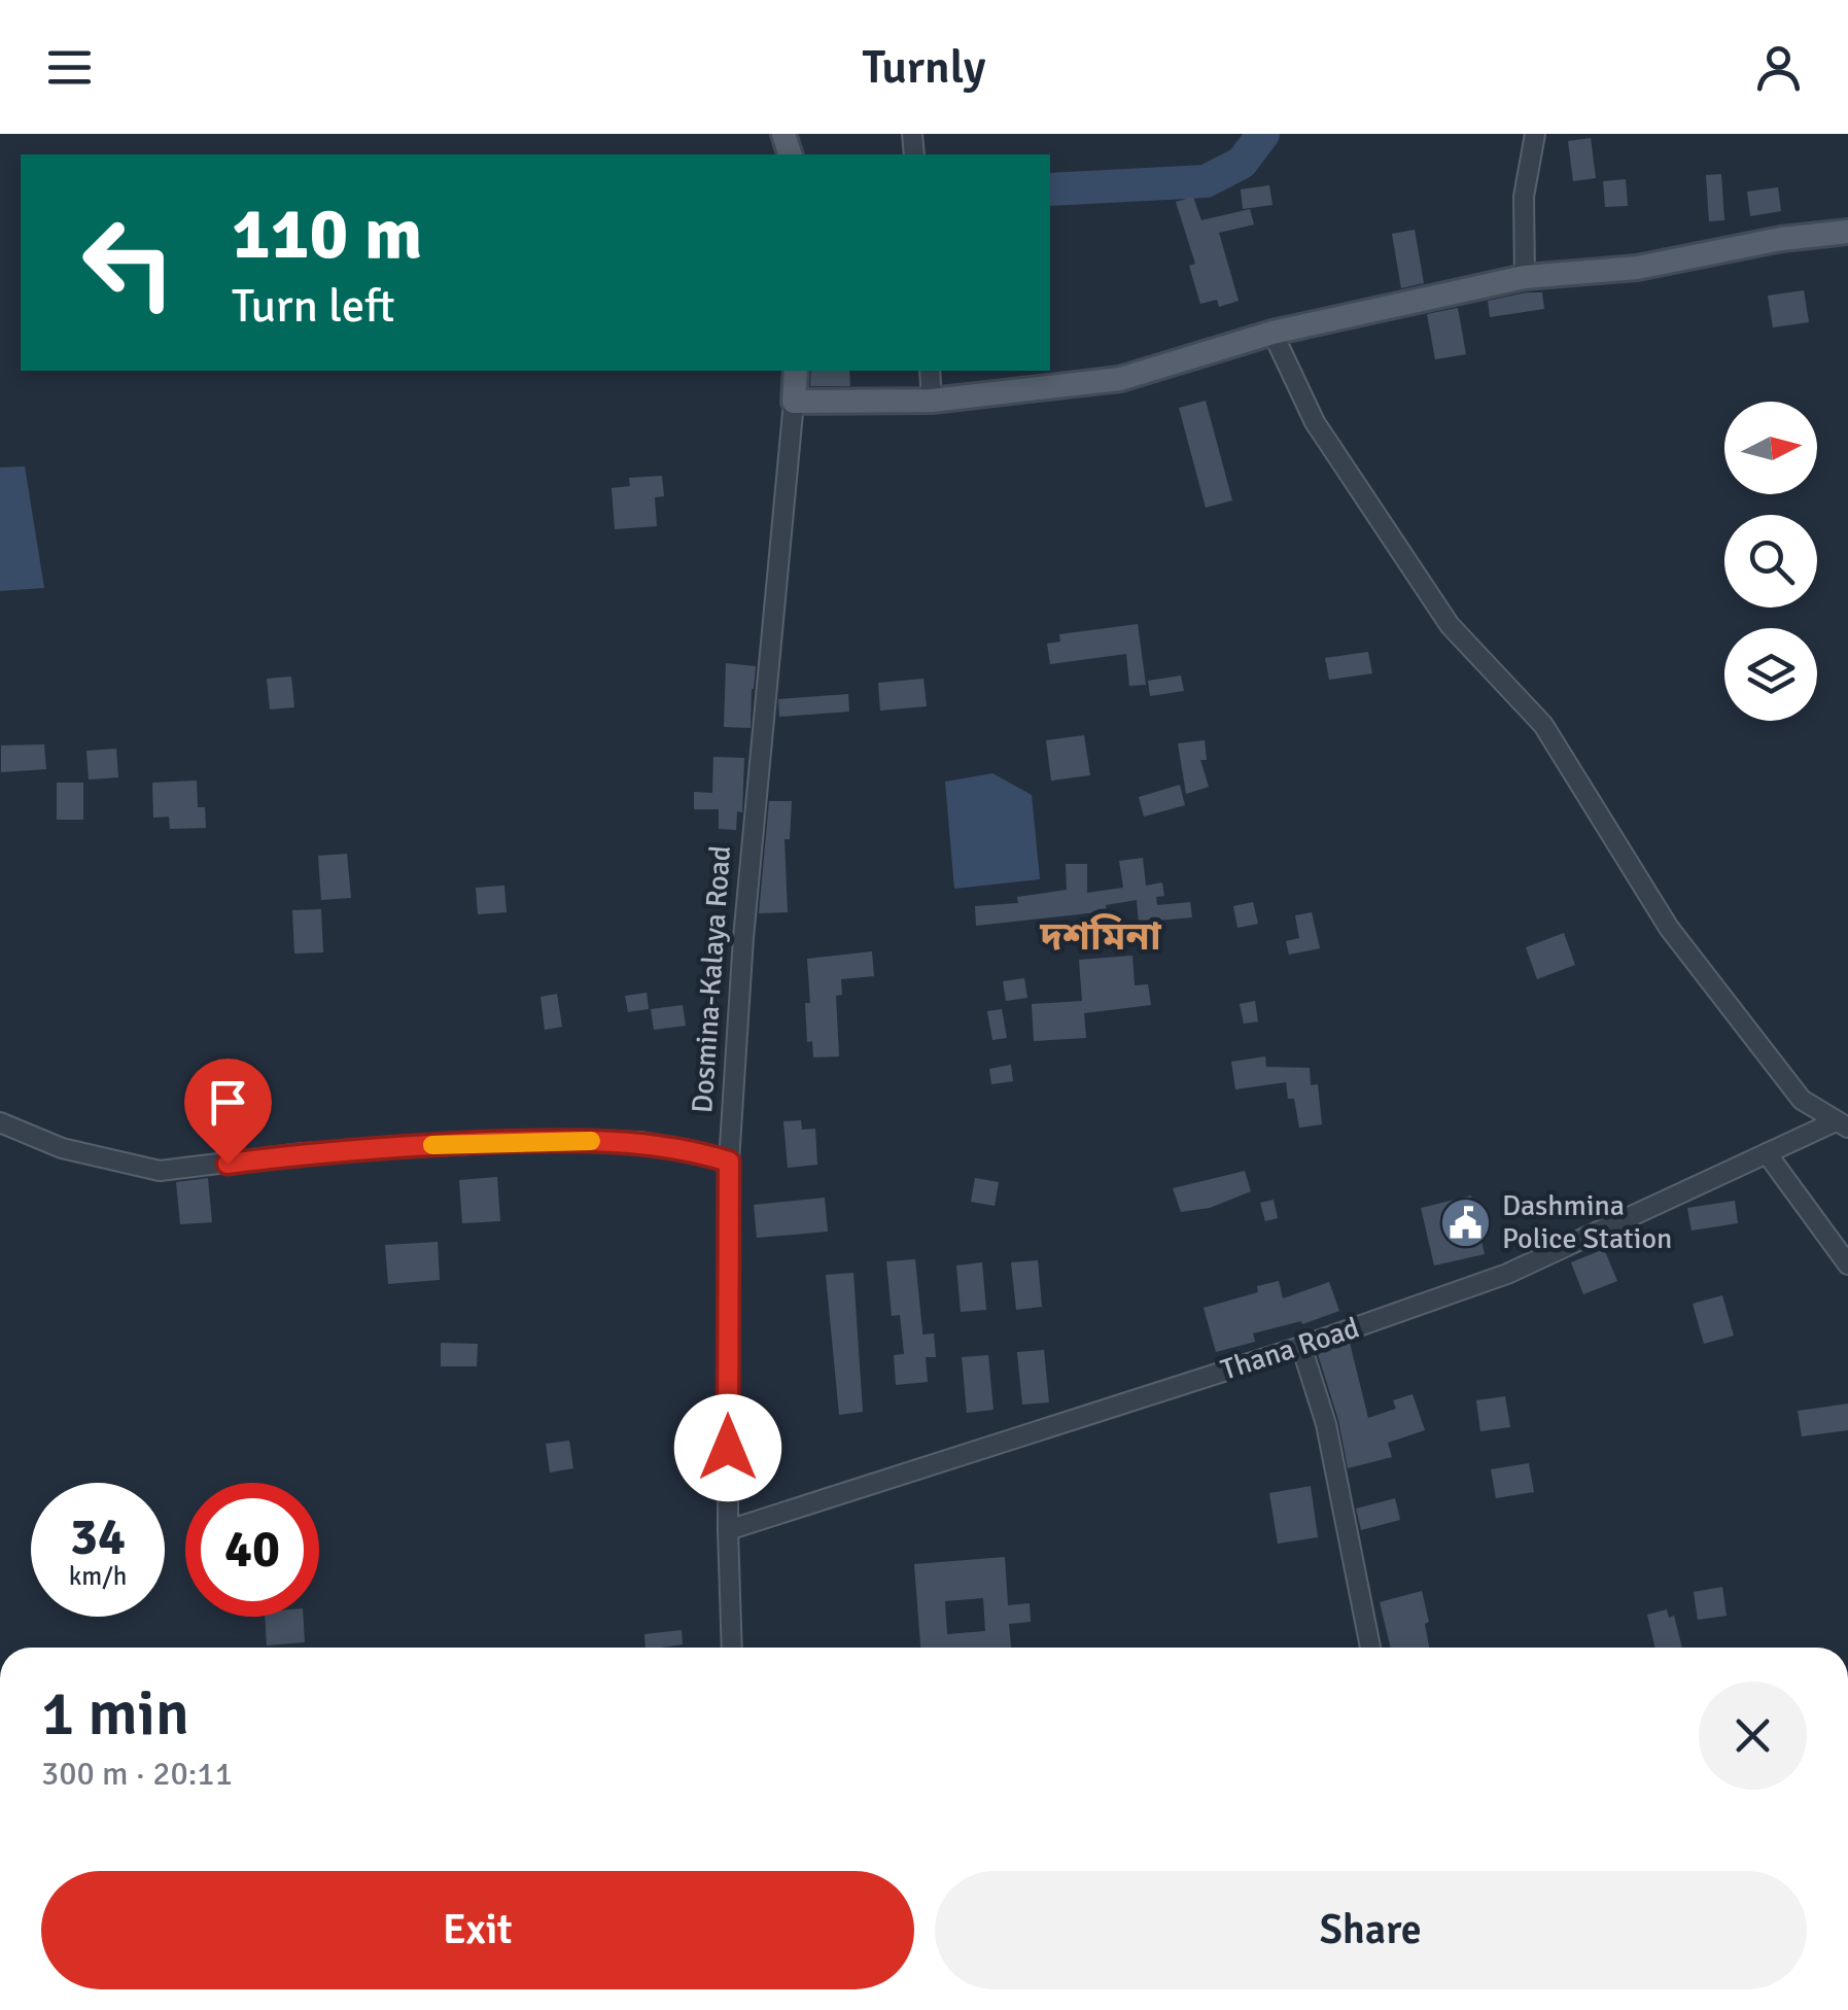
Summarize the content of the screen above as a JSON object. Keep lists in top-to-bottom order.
{
  "streets": {
    "main road": ["Dosmina-Kalaya Road"],
    "street": ["Thana Road"]
  },
  "crossings": [
    ["Dosmina-Kalaya Road", "Thana Road"]
  ],
  "districts": ["দশমিনা"],
  "places": {
    "public building": ["Dashmina Police Station"]
  },
  "north": "right",
  "page": {
    "header": "Turnly",
    "turn": ["110 m", "Turn left"],
    "speed": "34 km/h",
    "limit": "40",
    "heading": ["1 min", "300 m · 20:11"],
    "buttons": ["Exit", "Share"]
  }
}
